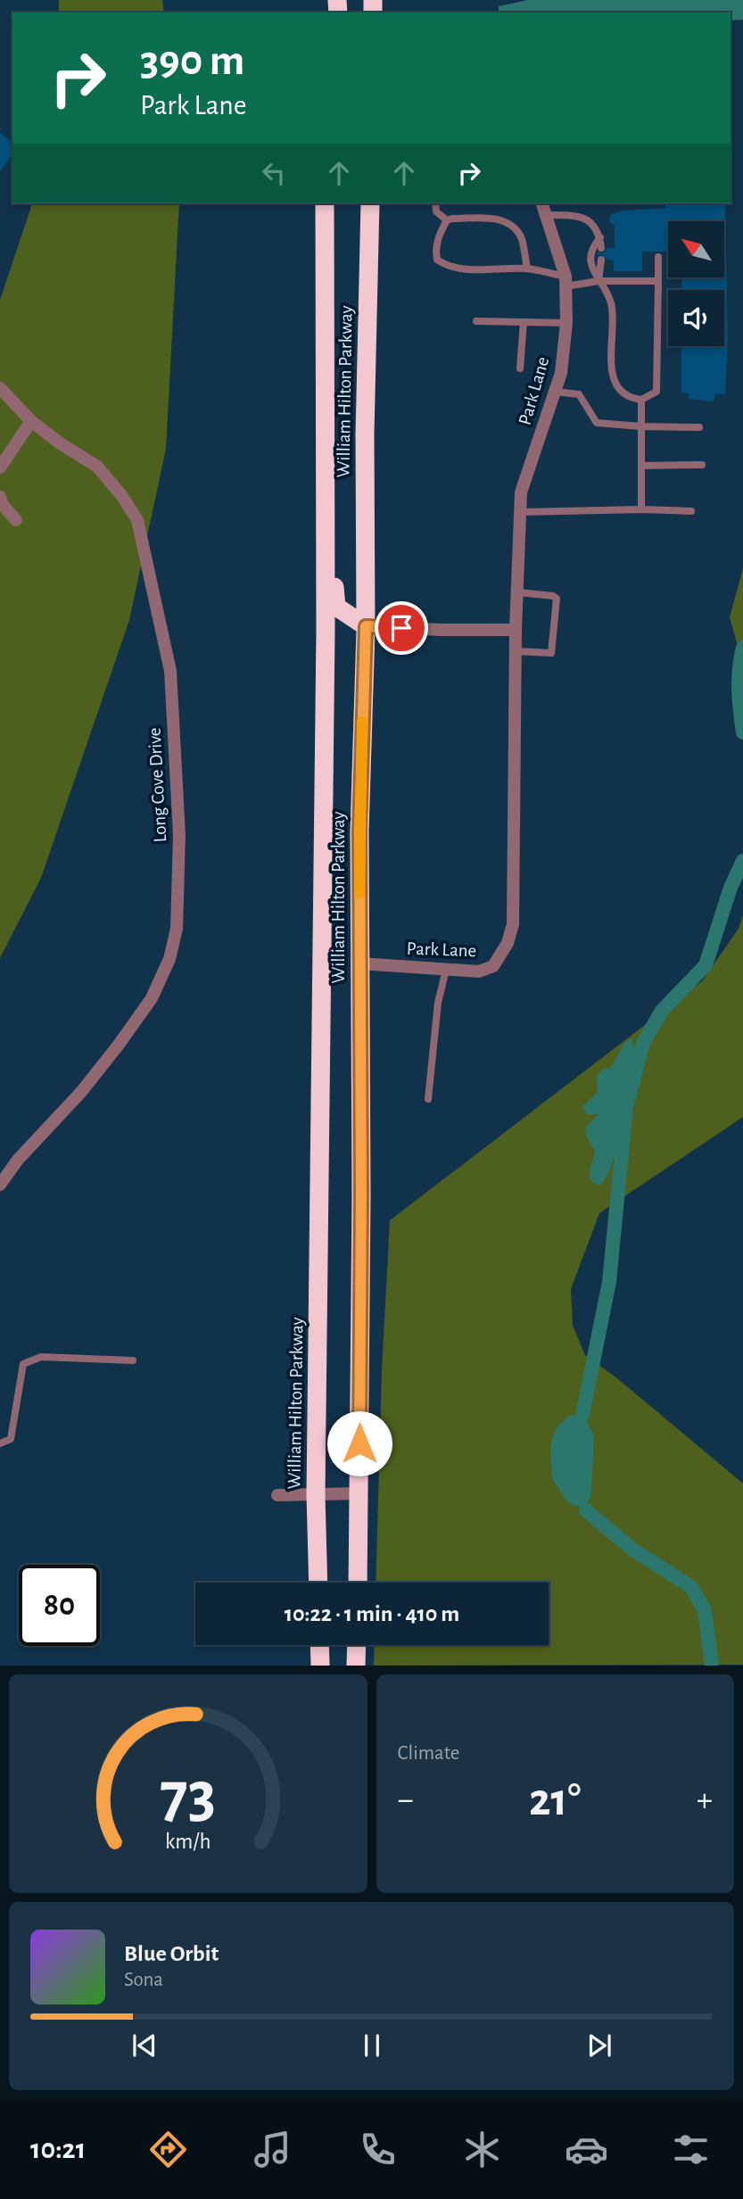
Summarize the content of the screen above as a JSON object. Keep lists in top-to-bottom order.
{
  "streets": {
    "highway": ["William Hilton Parkway"],
    "street": ["Park Lane", "Long Cove Drive"]
  },
  "crossings": [
    ["Park Lane", "William Hilton Parkway"]
  ],
  "north": "top left",
  "page": {
    "turn": ["390 m", "Park Lane"],
    "limit": "80",
    "trip": "10:22 · 1 min · 410 m",
    "tile": "Climate",
    "heat": ["−", "21°", "+"],
    "song": ["Blue Orbit", "Sona"],
    "tabs": "10:21",
    "gauge": ["73", "km/h"]
  }
}
